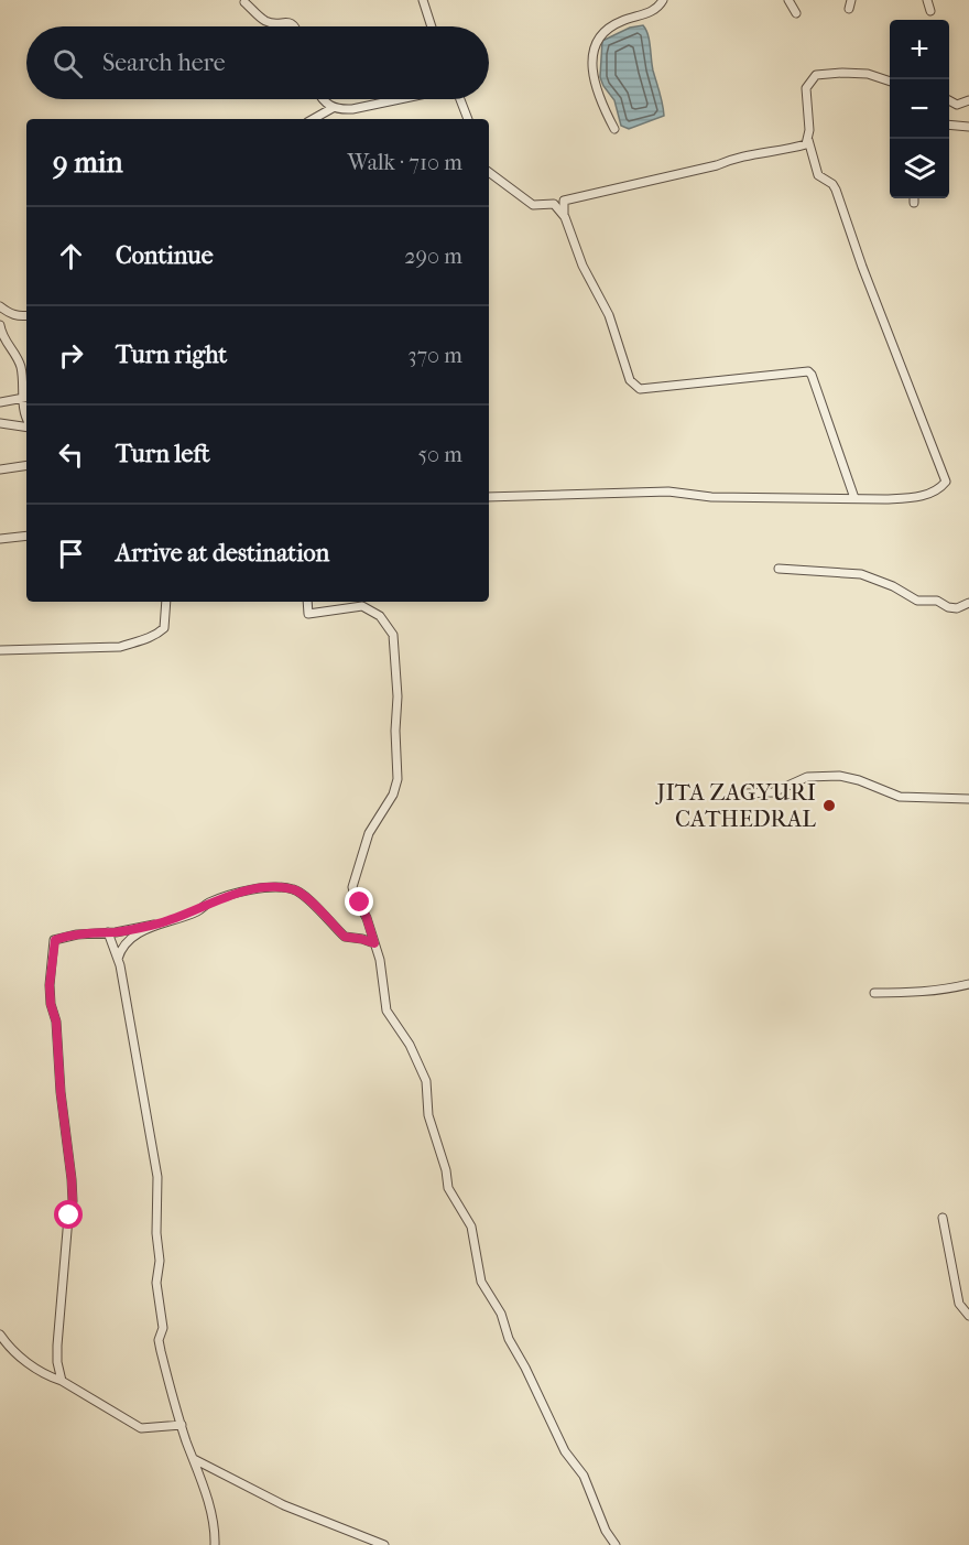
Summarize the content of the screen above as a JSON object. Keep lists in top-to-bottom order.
{
  "places": ["JITA ZAGYURI CATHEDRAL"],
  "page": {
    "map_buttons": ["+", "−"],
    "search": "Search here",
    "heading": ["9 min", "Walk · 710 m"],
    "list": [
      ["Continue", "290 m"],
      ["Turn right", "370 m"],
      ["Turn left", "50 m"],
      "Arrive at destination"
    ]
  }
}
